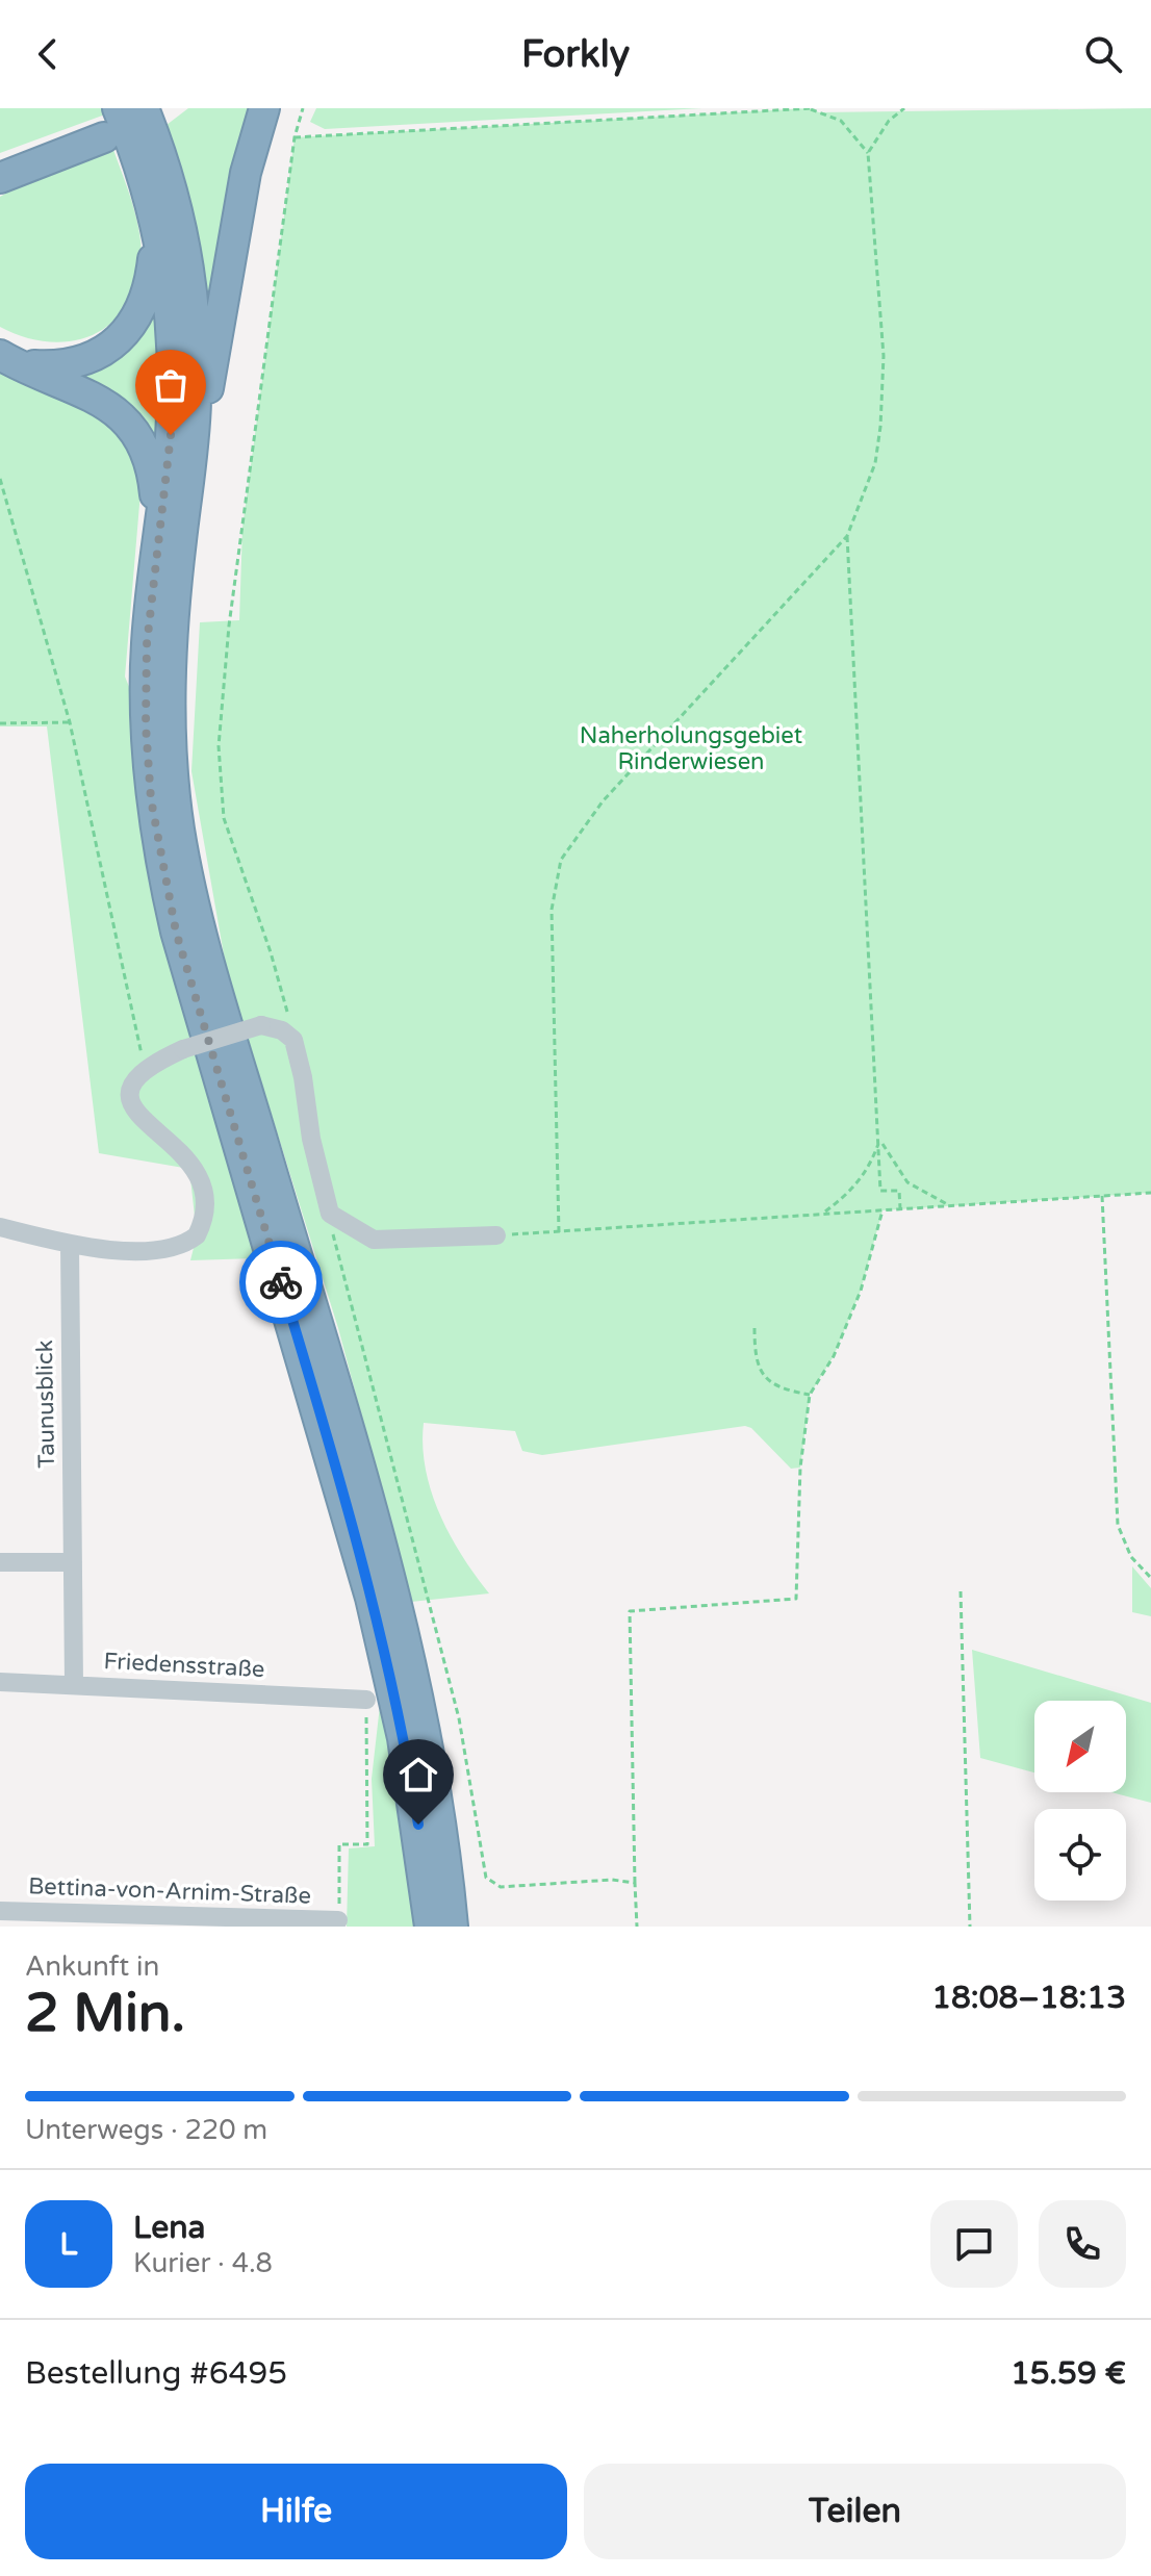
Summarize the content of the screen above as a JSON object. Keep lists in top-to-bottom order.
{
  "streets": {
    "street": ["Taunusblick", "Friedensstraße", "Bettina-von-Arnim-Straße"]
  },
  "crossings": [
    ["Taunusblick", "Friedensstraße"]
  ],
  "parks": ["Naherholungsgebiet Rinderwiesen"],
  "north": "bottom left",
  "page": {
    "header": "Forkly",
    "heading": ["2 Min.", "Ankunft in", "18:08–18:13"],
    "panel": [
      "Lena",
      "Kurier · 4.8",
      "Bestellung #6495",
      "15.59 €"
    ],
    "bar": "Unterwegs · 220 m",
    "round": "L",
    "buttons": ["Hilfe", "Teilen"]
  }
}
